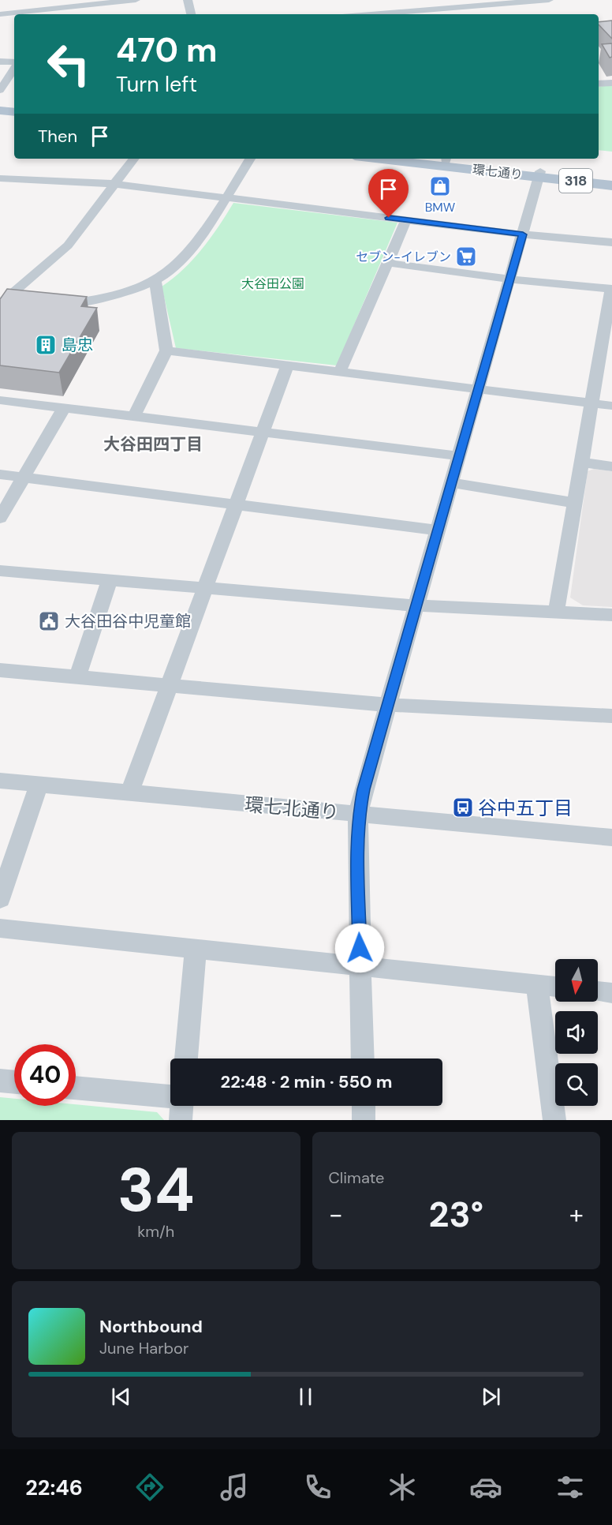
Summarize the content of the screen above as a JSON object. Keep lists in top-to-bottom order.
{
  "streets": {
    "main road": ["環七通り", "318"],
    "street": ["環七北通り"]
  },
  "districts": ["大谷田四丁目"],
  "parks": ["大谷田公園"],
  "places": {
    "shop": ["BMW"],
    "supermarket": ["セブン-イレブン"],
    "building": ["島忠"],
    "public building": ["大谷田谷中児童館"],
    "bus stop": ["谷中五丁目"]
  },
  "north": "bottom",
  "page": {
    "turn": ["470 m", "Turn left"],
    "then": "Then",
    "limit": "40",
    "trip": "22:48 · 2 min · 550 m",
    "tile": [
      ["34", "km/h"],
      "Climate"
    ],
    "heat": ["−", "23°", "+"],
    "song": ["Northbound", "June Harbor"],
    "tabs": "22:46"
  }
}
